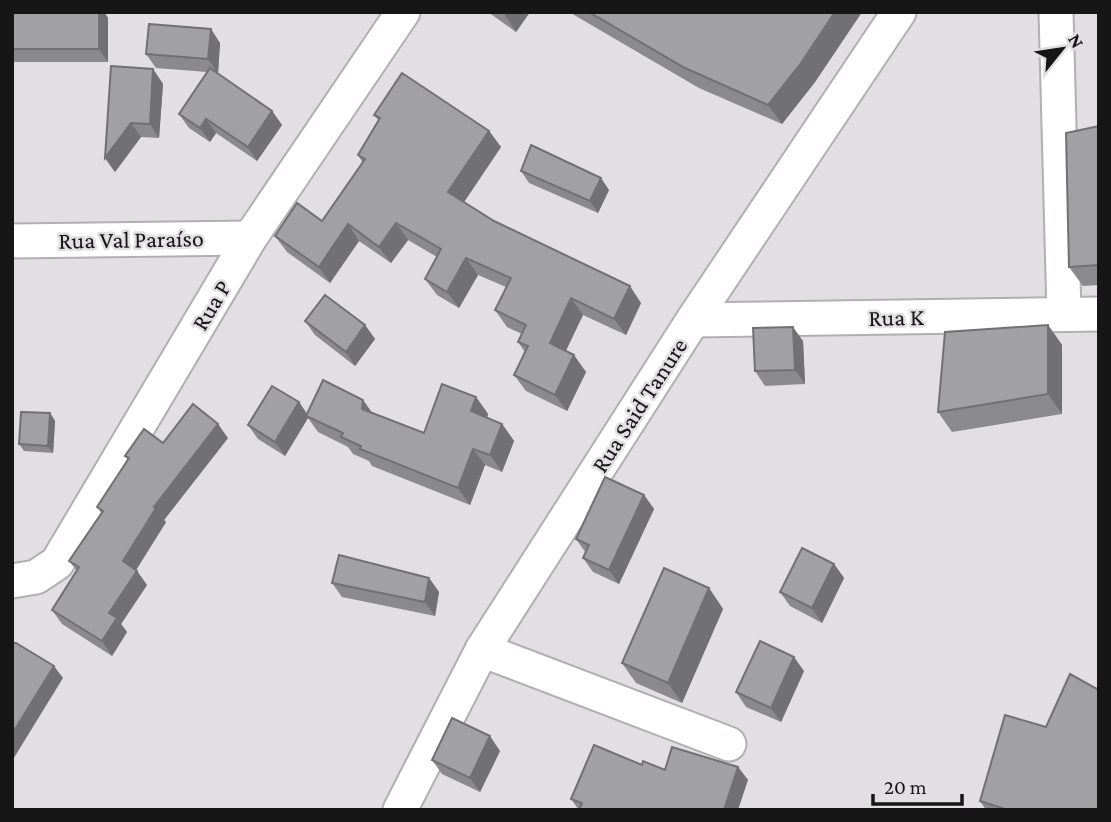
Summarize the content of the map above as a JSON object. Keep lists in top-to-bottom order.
{
  "streets": {
    "street": [
      "Rua Val Paraíso",
      "Rua P",
      "Rua K",
      "Rua Said Tanure"
    ]
  },
  "crossings": [
    ["Rua Val Paraíso", "Rua P"],
    ["Rua K", "Rua Said Tanure"]
  ],
  "scale_bar": "20 m",
  "north": "top right"
}
